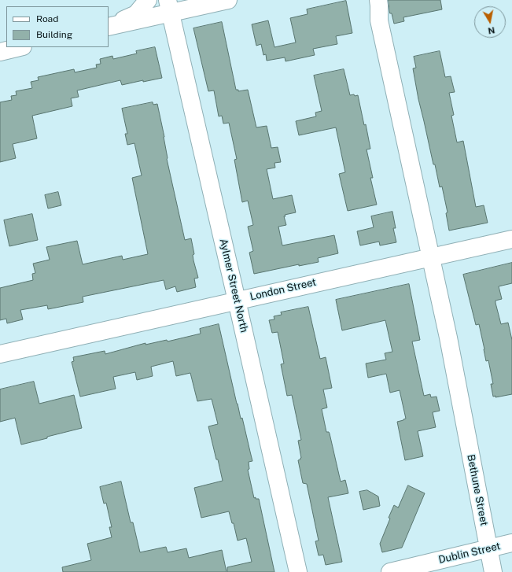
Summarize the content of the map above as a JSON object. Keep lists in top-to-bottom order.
{
  "streets": {
    "street": [
      "Aylmer Street North",
      "London Street",
      "Bethune Street",
      "Dublin Street"
    ]
  },
  "crossings": [
    ["Aylmer Street North", "London Street"],
    ["London Street", "Bethune Street"],
    ["Bethune Street", "Dublin Street"]
  ],
  "legend": ["Road", "Building"],
  "north": "bottom"
}
